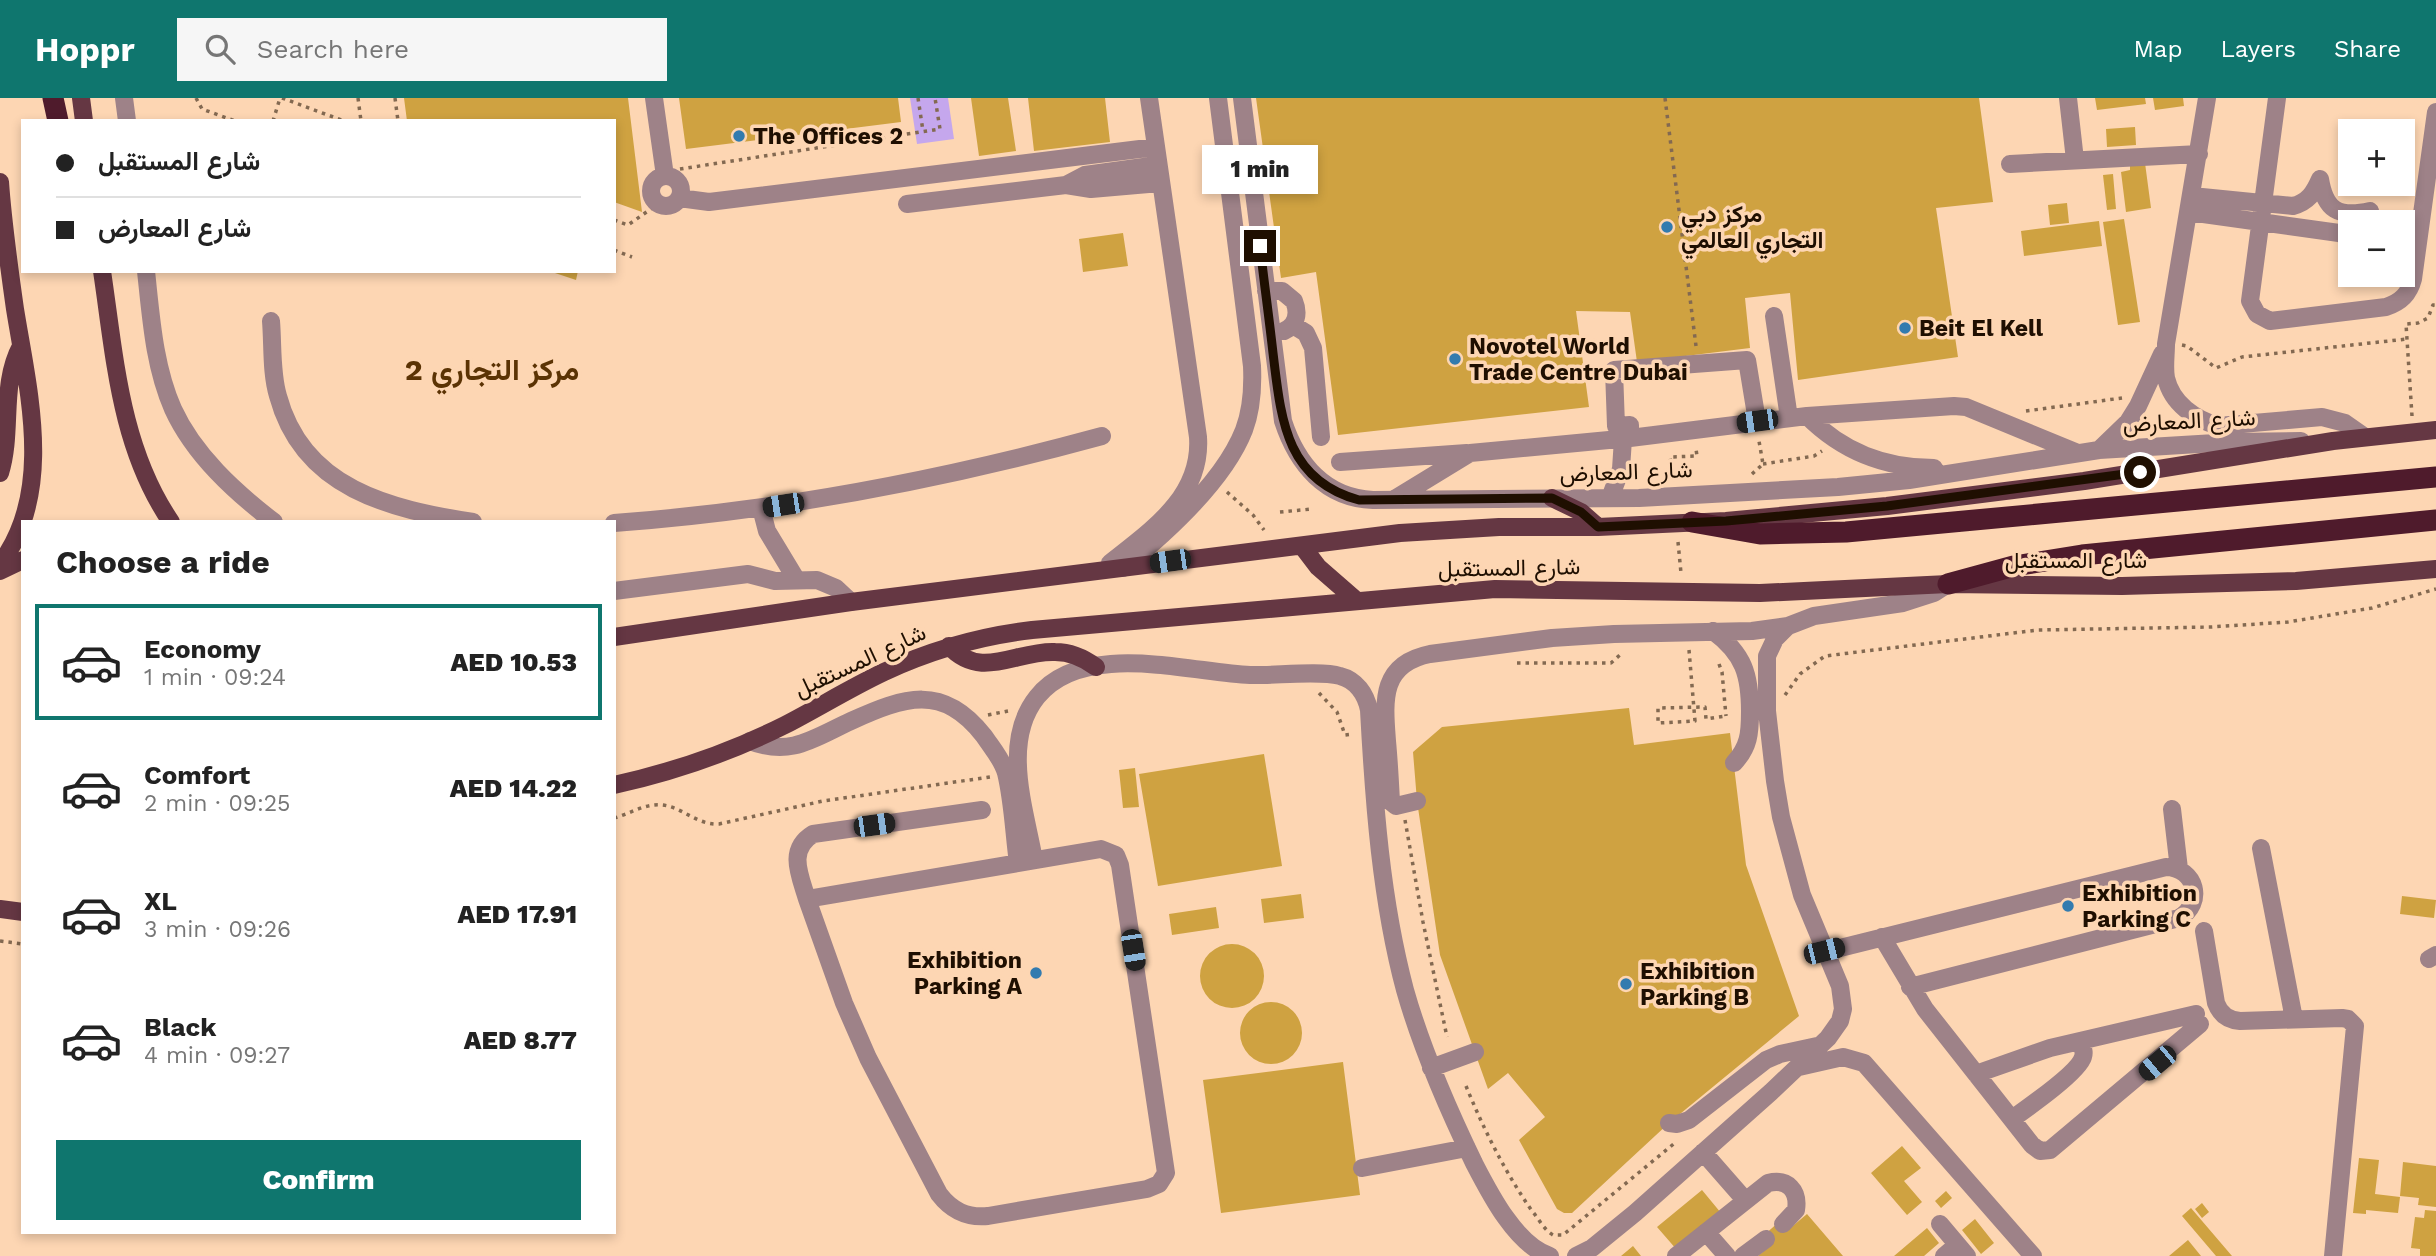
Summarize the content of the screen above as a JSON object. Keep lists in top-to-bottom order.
{
  "streets": {
    "main road": ["شارع المستقبل"],
    "street": ["شارع المعارض"]
  },
  "crossings": [
    ["شارع المعارض", "شارع المستقبل"]
  ],
  "districts": ["مركز التجاري 2"],
  "places": [
    "The Offices 2",
    "مركز دبي التجاري العالمي",
    "Beit El Kell",
    "Novotel World Trade Centre Dubai",
    "Exhibition Parking C",
    "Exhibition Parking A",
    "Exhibition Parking B"
  ],
  "page": {
    "header": "Hoppr",
    "search": "Search here",
    "nav": ["Map", "Layers", "Share"],
    "map_buttons": ["+", "−"],
    "banner": ["شارع المستقبل", "شارع المعارض"],
    "bubble": "1 min",
    "heading": "Choose a ride",
    "list": [
      {
        "name": "Economy",
        "note": "1 min · 09:24",
        "value": "AED 10.53"
      },
      {
        "name": "Comfort",
        "note": "2 min · 09:25",
        "value": "AED 14.22"
      },
      {
        "name": "XL",
        "note": "3 min · 09:26",
        "value": "AED 17.91"
      },
      {
        "name": "Black",
        "note": "4 min · 09:27",
        "value": "AED 8.77"
      }
    ],
    "buttons": "Confirm"
  }
}
